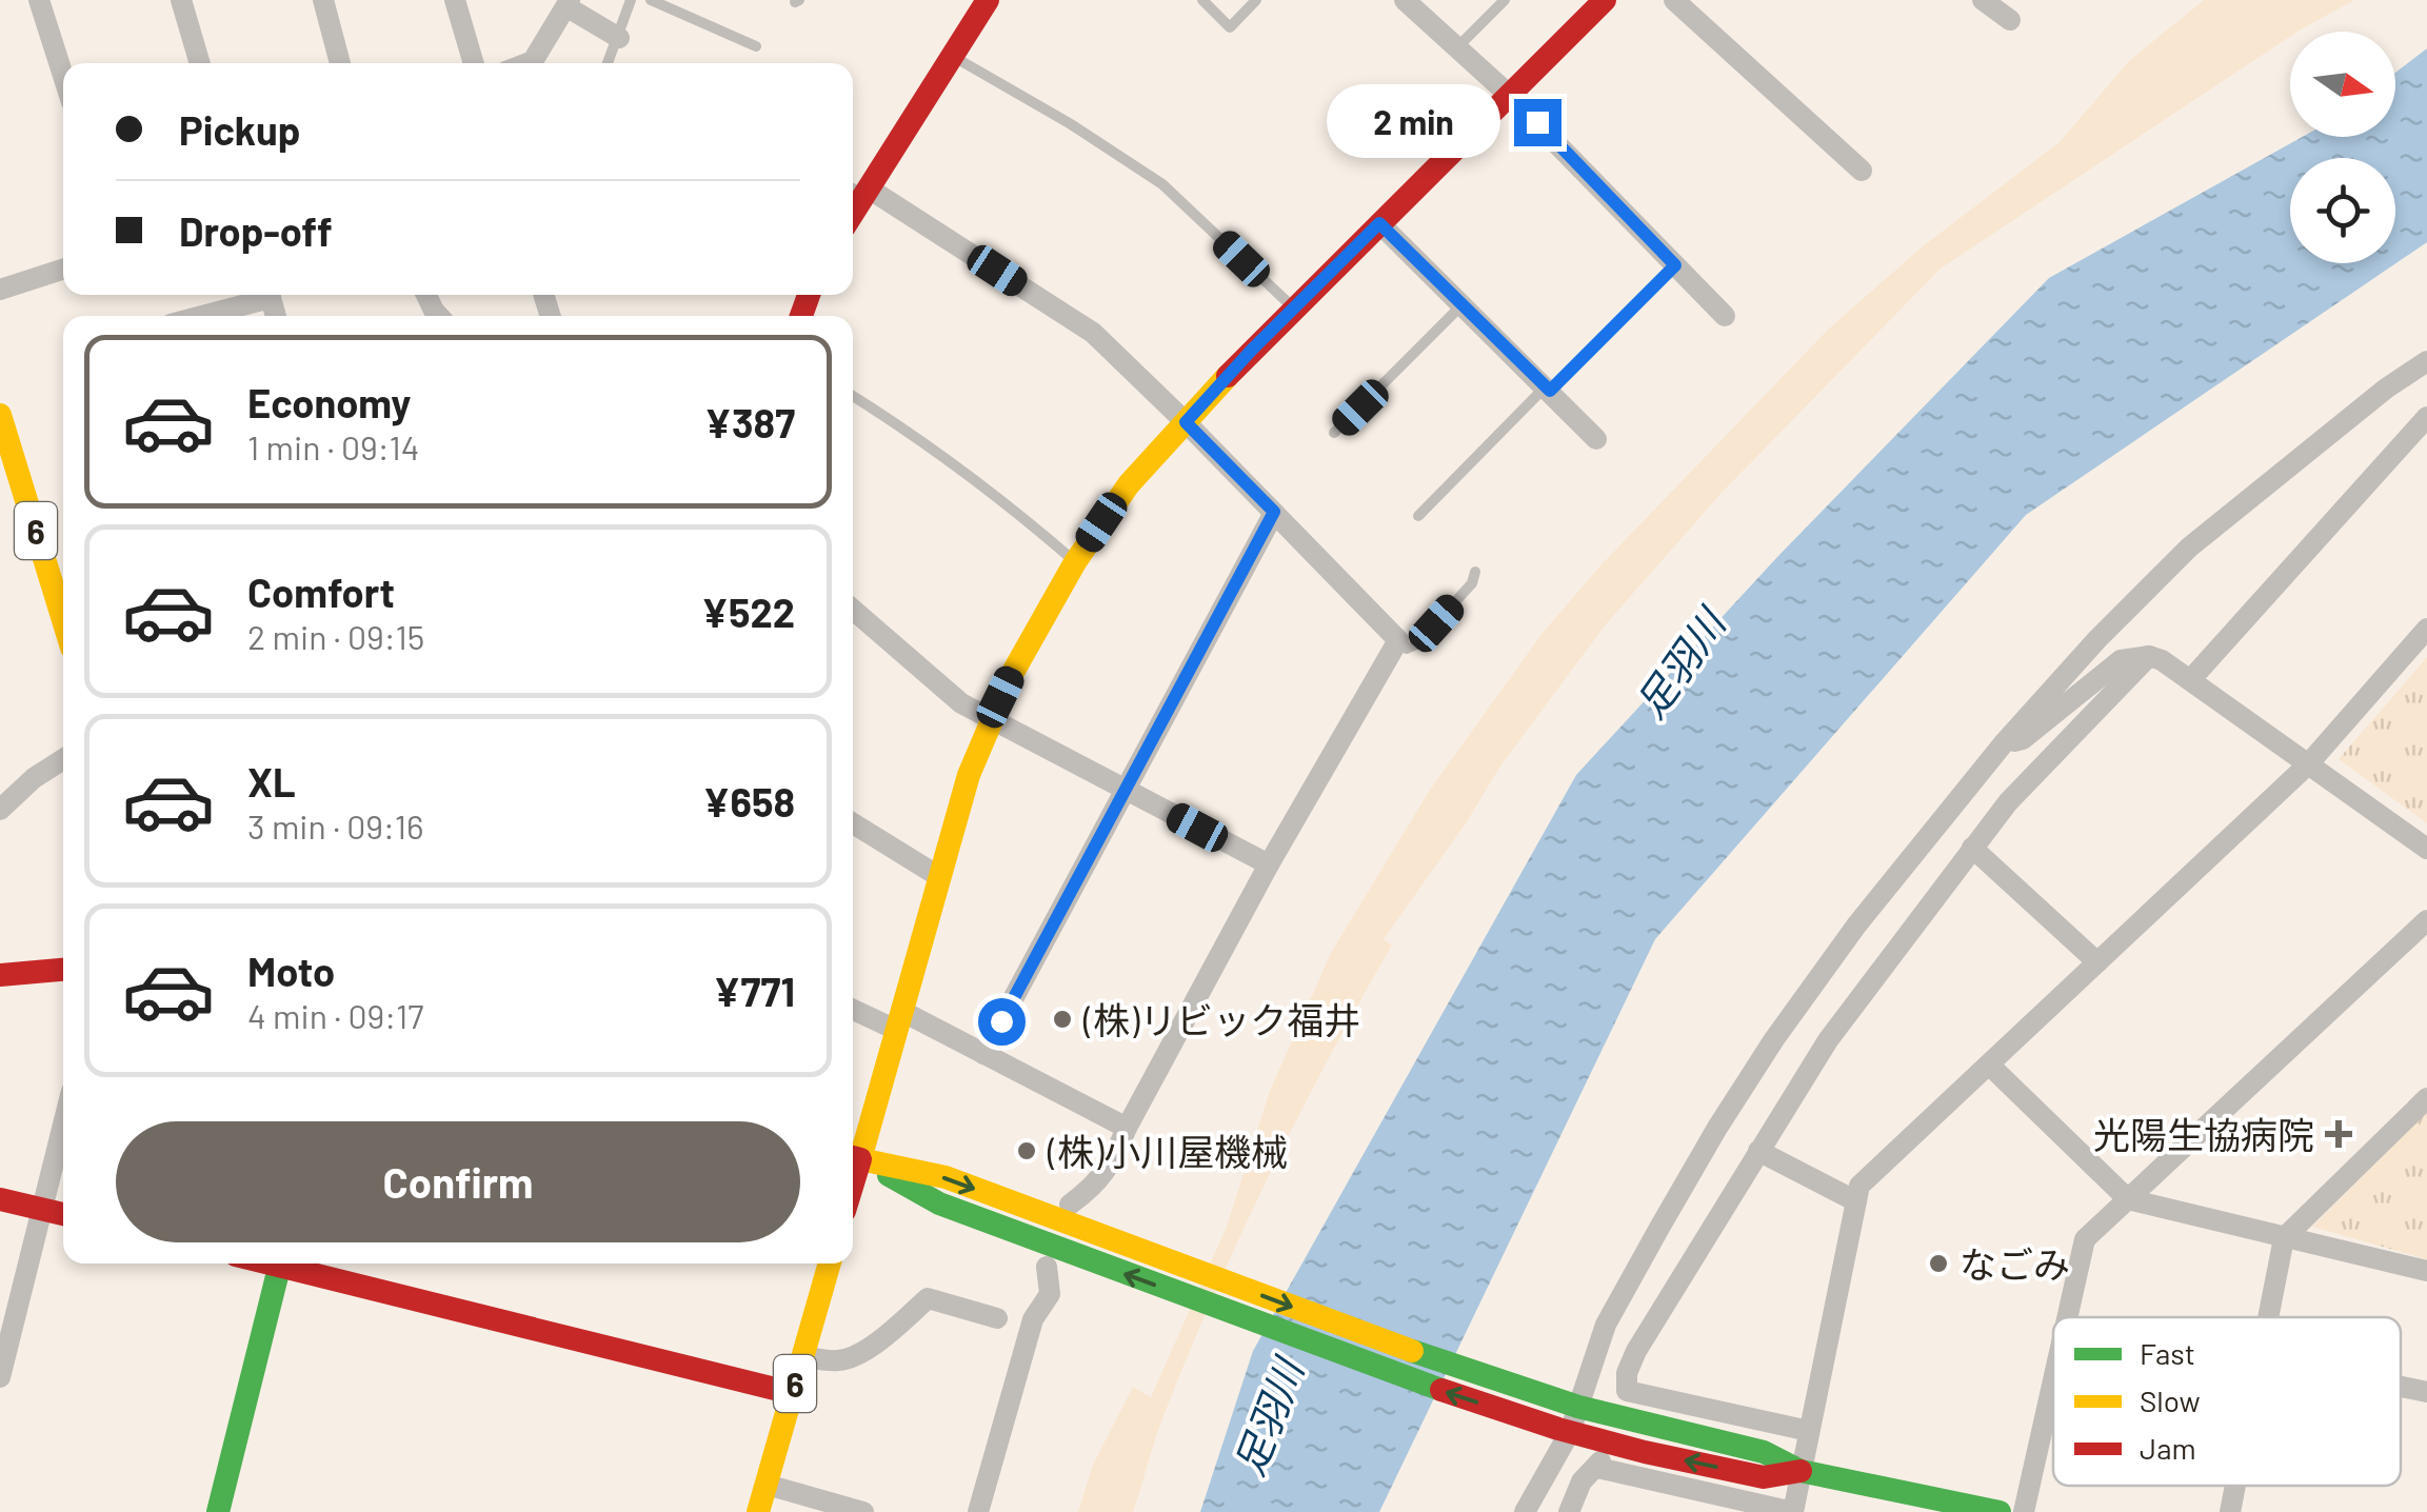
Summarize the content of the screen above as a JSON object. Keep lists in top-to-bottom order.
{
  "streets": {
    "street": ["6"]
  },
  "water": ["足羽川"],
  "places": {
    "other": ["(株)リビック福井", "(株)小川屋機械", "なごみ"],
    "health": ["光陽生協病院"]
  },
  "legend": ["Fast", "Slow", "Jam"],
  "north": "right",
  "page": {
    "banner": ["Pickup", "Drop-off"],
    "bubble": "2 min",
    "list": [
      {
        "name": "Economy",
        "note": "1 min · 09:14",
        "value": "¥387"
      },
      {
        "name": "Comfort",
        "note": "2 min · 09:15",
        "value": "¥522"
      },
      {
        "name": "XL",
        "note": "3 min · 09:16",
        "value": "¥658"
      },
      {
        "name": "Moto",
        "note": "4 min · 09:17",
        "value": "¥771"
      }
    ],
    "buttons": "Confirm"
  }
}
